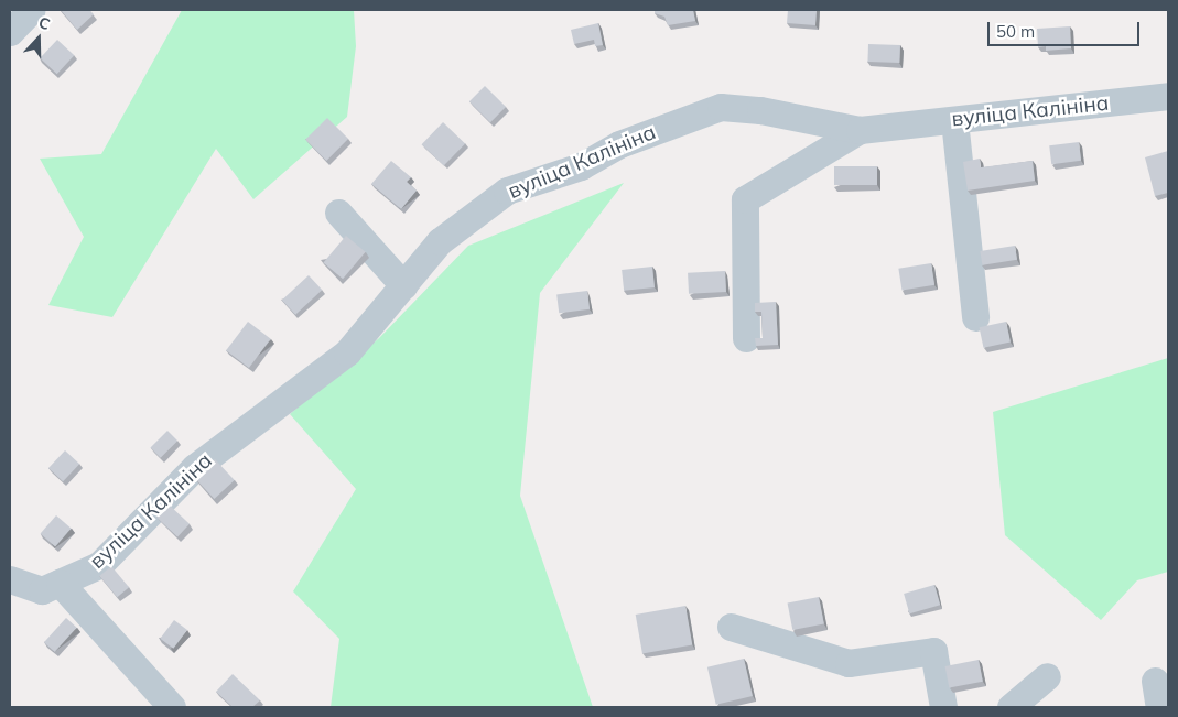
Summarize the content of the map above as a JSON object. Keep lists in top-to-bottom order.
{
  "streets": {
    "street": ["вуліца Калініна"]
  },
  "scale_bar": "50 m",
  "north": "top"
}
